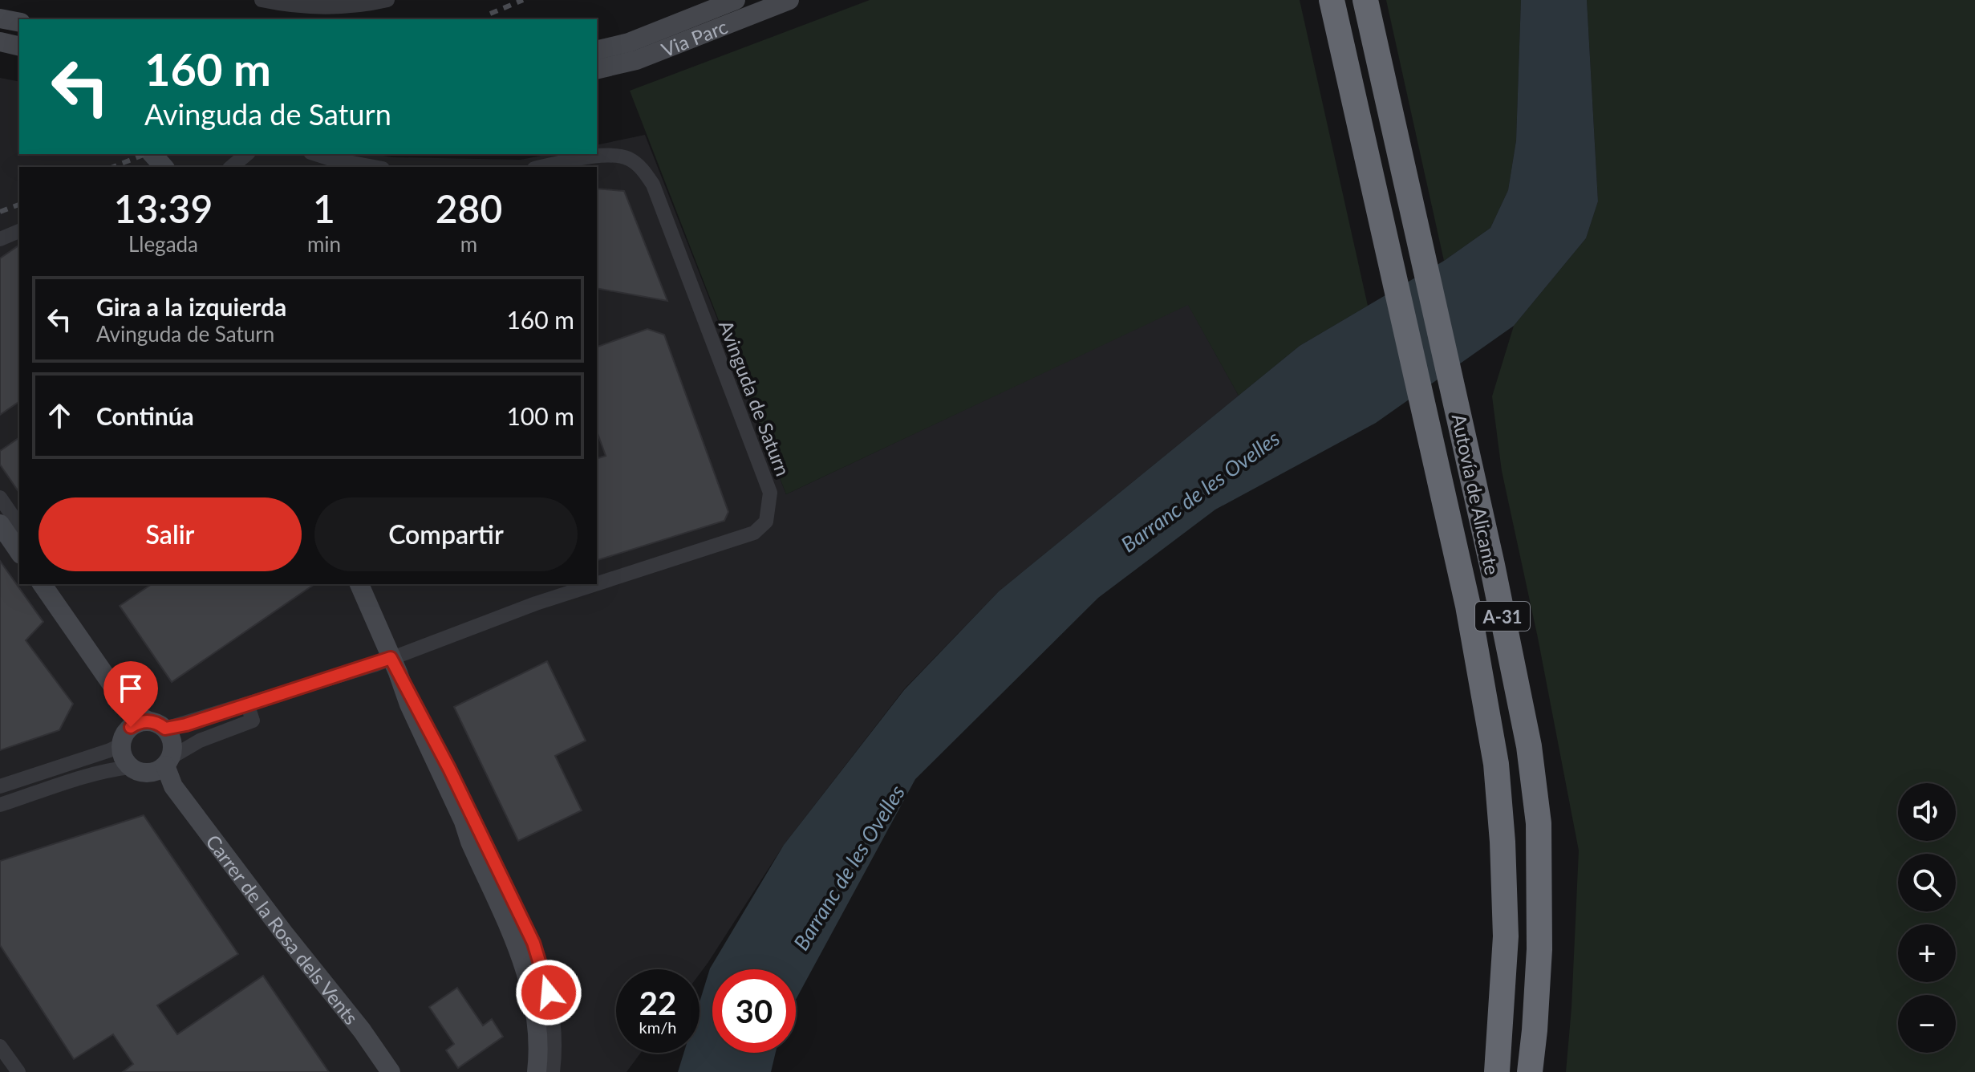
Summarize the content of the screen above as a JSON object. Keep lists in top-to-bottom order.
{
  "streets": {
    "highway": ["Autovía de Alicante", "A-31"],
    "main road": ["Via Parc", "Carrer de la Rosa dels Vents"],
    "street": ["Avinguda de Saturn"]
  },
  "crossings": [
    ["Avinguda de Saturn", "Carrer de la Rosa dels Vents"]
  ],
  "water": ["Barranc de les Ovelles"],
  "page": {
    "turn": ["160 m", "Avinguda de Saturn"],
    "eta": [
      "13:39",
      "Llegada",
      "1",
      "min",
      "280",
      "m"
    ],
    "list": [
      {
        "name": "Gira a la izquierda",
        "note": "Avinguda de Saturn",
        "value": "160 m"
      },
      {
        "name": "Continúa",
        "value": "100 m"
      }
    ],
    "buttons": ["Salir", "Compartir"],
    "map_buttons": ["+", "−"],
    "speed": "22 km/h",
    "limit": "30"
  }
}
